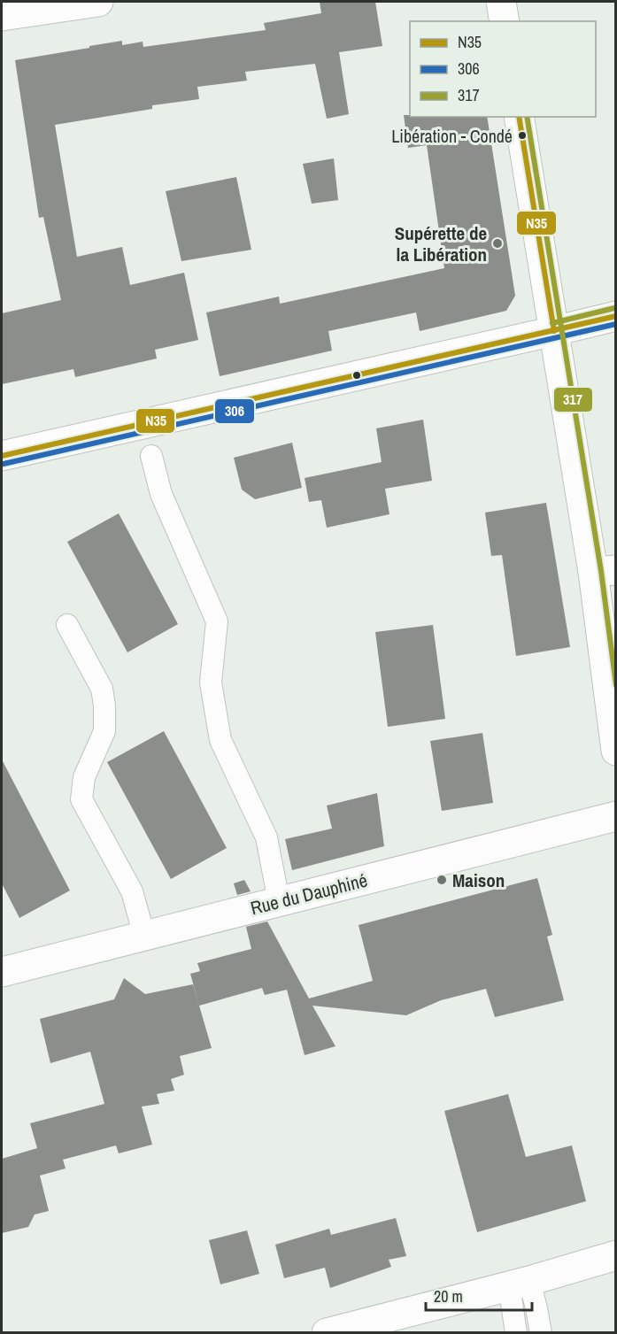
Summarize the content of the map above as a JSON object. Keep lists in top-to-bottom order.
{
  "streets": {
    "street": ["Rue du Dauphiné"]
  },
  "places": ["Libération - Condé", "Supérette de la Libération", "Maison"],
  "lines": ["transit line N35", "transit line 317", "transit line 306"],
  "legend": ["N35", "306", "317"],
  "scale_bar": "20 m"
}
